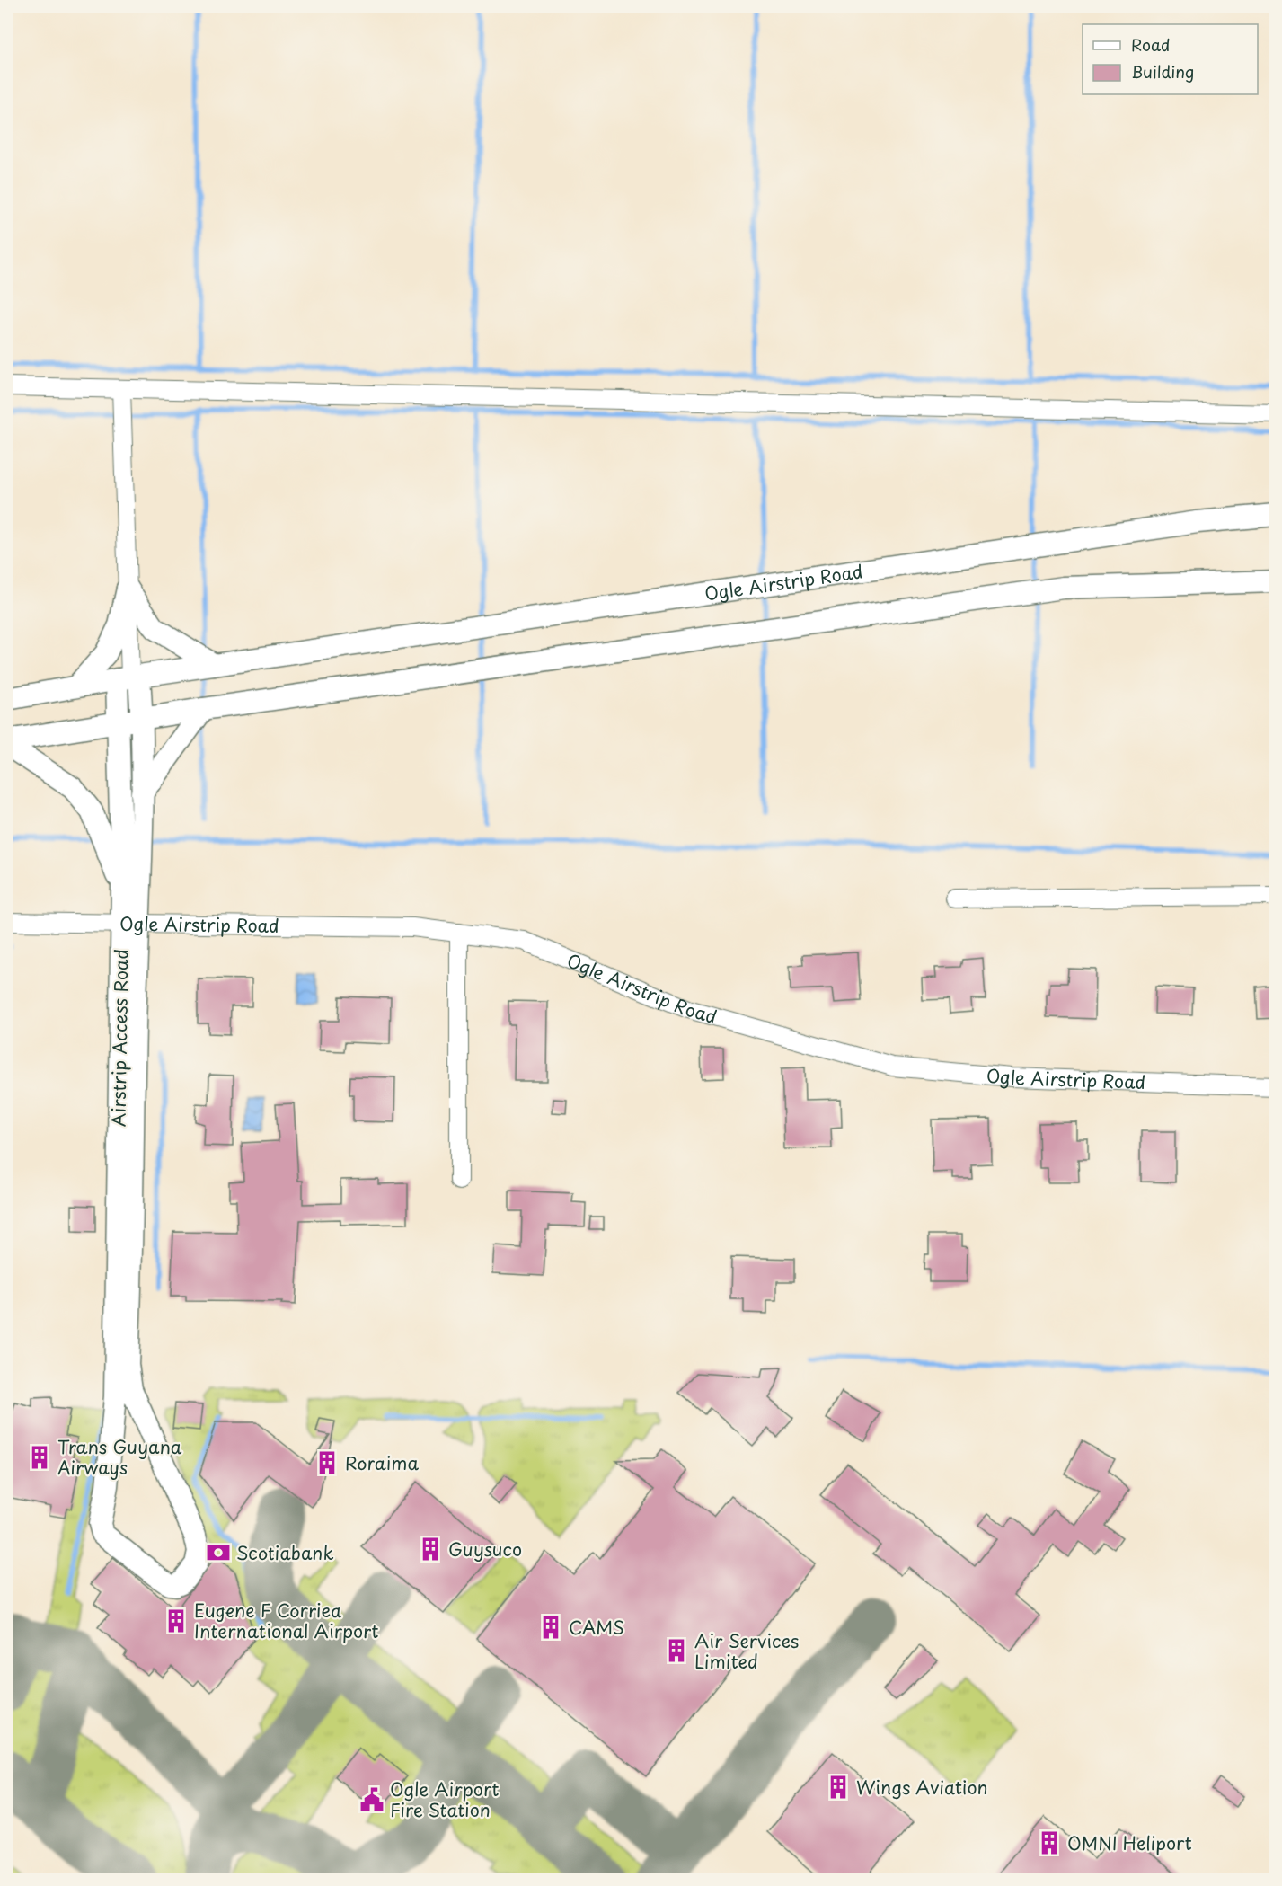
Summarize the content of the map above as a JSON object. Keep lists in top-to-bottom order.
{
  "streets": {
    "street": ["Ogle Airstrip Road", "Airstrip Access Road"]
  },
  "crossings": [
    ["Ogle Airstrip Road", "Airstrip Access Road"]
  ],
  "places": {
    "building": [
      "Trans Guyana Airways",
      "Roraima",
      "Guysuco",
      "Eugene F Corriea International Airport",
      "CAMS",
      "Air Services Limited",
      "Wings Aviation",
      "OMNI Heliport"
    ],
    "bank": ["Scotiabank"],
    "public building": ["Ogle Airport Fire Station"]
  },
  "legend": ["Road", "Building"]
}
